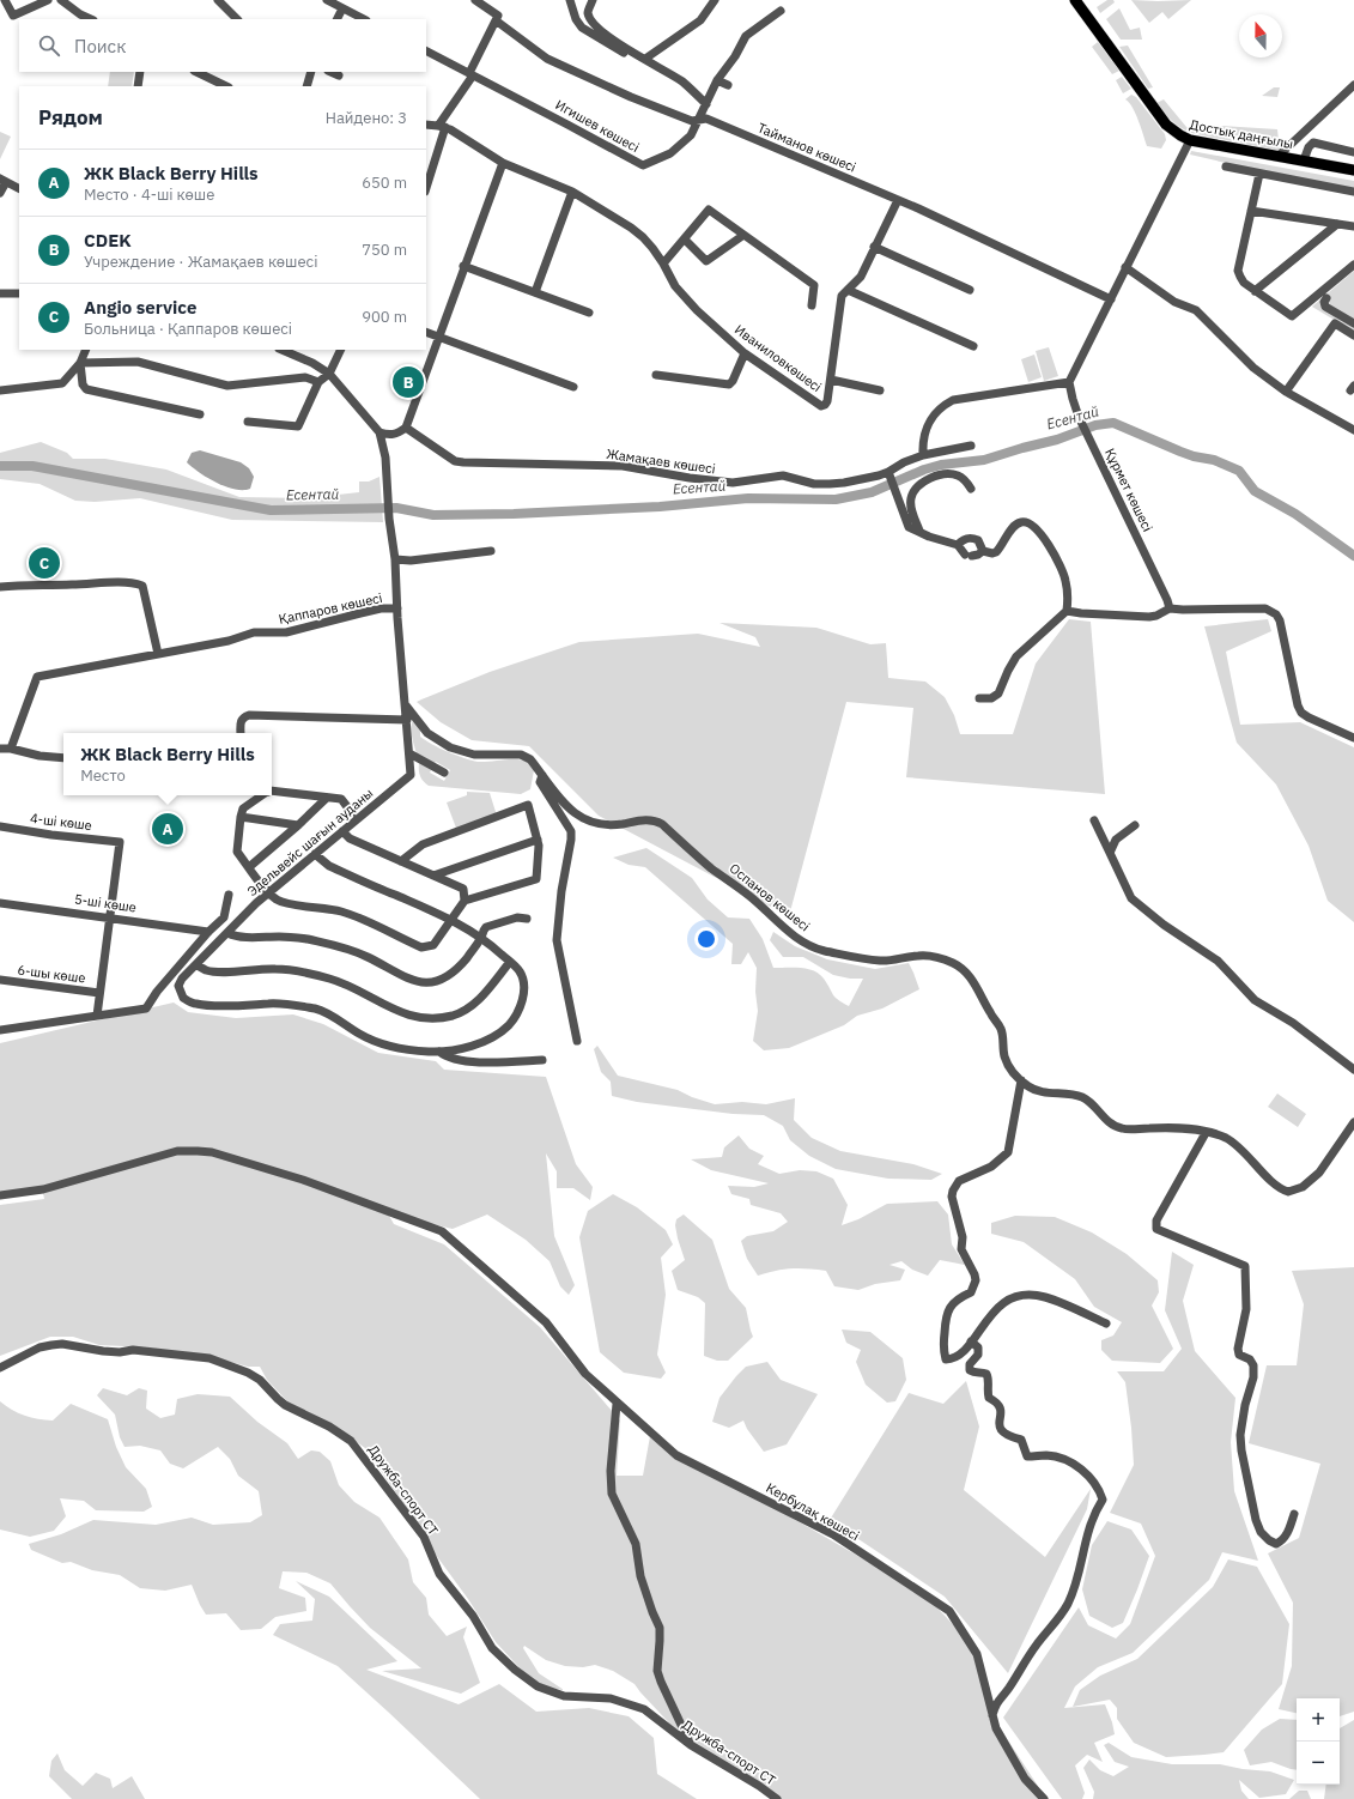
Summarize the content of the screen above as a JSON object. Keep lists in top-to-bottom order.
{
  "streets": {
    "main road": ["Достық даңғылы"],
    "street": [
      "Игишев көшесі",
      "Тайманов көшесі",
      "Иваниловкөшесі",
      "Жамақаев көшесі",
      "Құрмет көшесі",
      "Қаппаров көшесі",
      "4-ші көше",
      "Эдельвейс шағын ауданы",
      "Оспанов көшесі",
      "5-ші көше",
      "6-шы көше",
      "Дружба-спорт СТ",
      "Кербұлақ көшесі"
    ]
  },
  "crossings": [
    ["Игишев көшесі", "Тайманов көшесі"],
    ["Тайманов көшесі", "Иваниловкөшесі"],
    ["4-ші көше", "5-ші көше"]
  ],
  "water": ["Есентай"],
  "north": "top",
  "page": {
    "search": "Поиск",
    "heading": ["Рядом", "Найдено: 3"],
    "list": [
      {
        "mark": "A",
        "name": "ЖК Black Berry Hills",
        "note": "Место · 4-ші көше",
        "value": "650 m"
      },
      {
        "mark": "B",
        "name": "CDEK",
        "note": "Учреждение · Жамақаев көшесі",
        "value": "750 m"
      },
      {
        "mark": "C",
        "name": "Angio service",
        "note": "Больница · Қаппаров көшесі",
        "value": "900 m"
      }
    ],
    "pins": ["B", "C", "A"],
    "popup": ["ЖК Black Berry Hills", "Место"],
    "map_buttons": ["+", "−"]
  }
}
